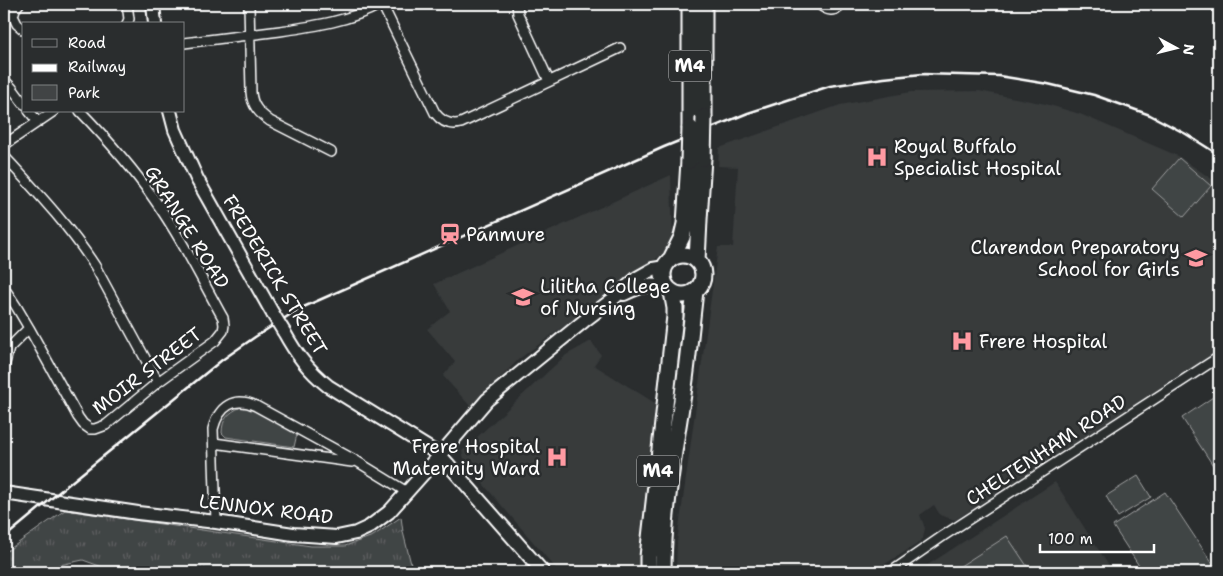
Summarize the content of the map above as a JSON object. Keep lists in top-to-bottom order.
{
  "streets": {
    "main road": ["M4"],
    "street": [
      "GRANGE ROAD",
      "FREDERICK STREET",
      "MOIR STREET",
      "CHELTENHAM ROAD",
      "LENNOX ROAD"
    ]
  },
  "crossings": [
    ["M4", "LENNOX ROAD"],
    ["GRANGE ROAD", "MOIR STREET"],
    ["FREDERICK STREET", "LENNOX ROAD"]
  ],
  "places": {
    "hospital": ["Royal Buffalo Specialist Hospital", "Frere Hospital", "Frere Hospital Maternity Ward"],
    "station": ["Panmure"],
    "school or university": ["Clarendon Preparatory School for Girls", "Lilitha College of Nursing"]
  },
  "legend": ["Road", "Railway", "Park"],
  "scale_bar": "100 m",
  "north": "right"
}
